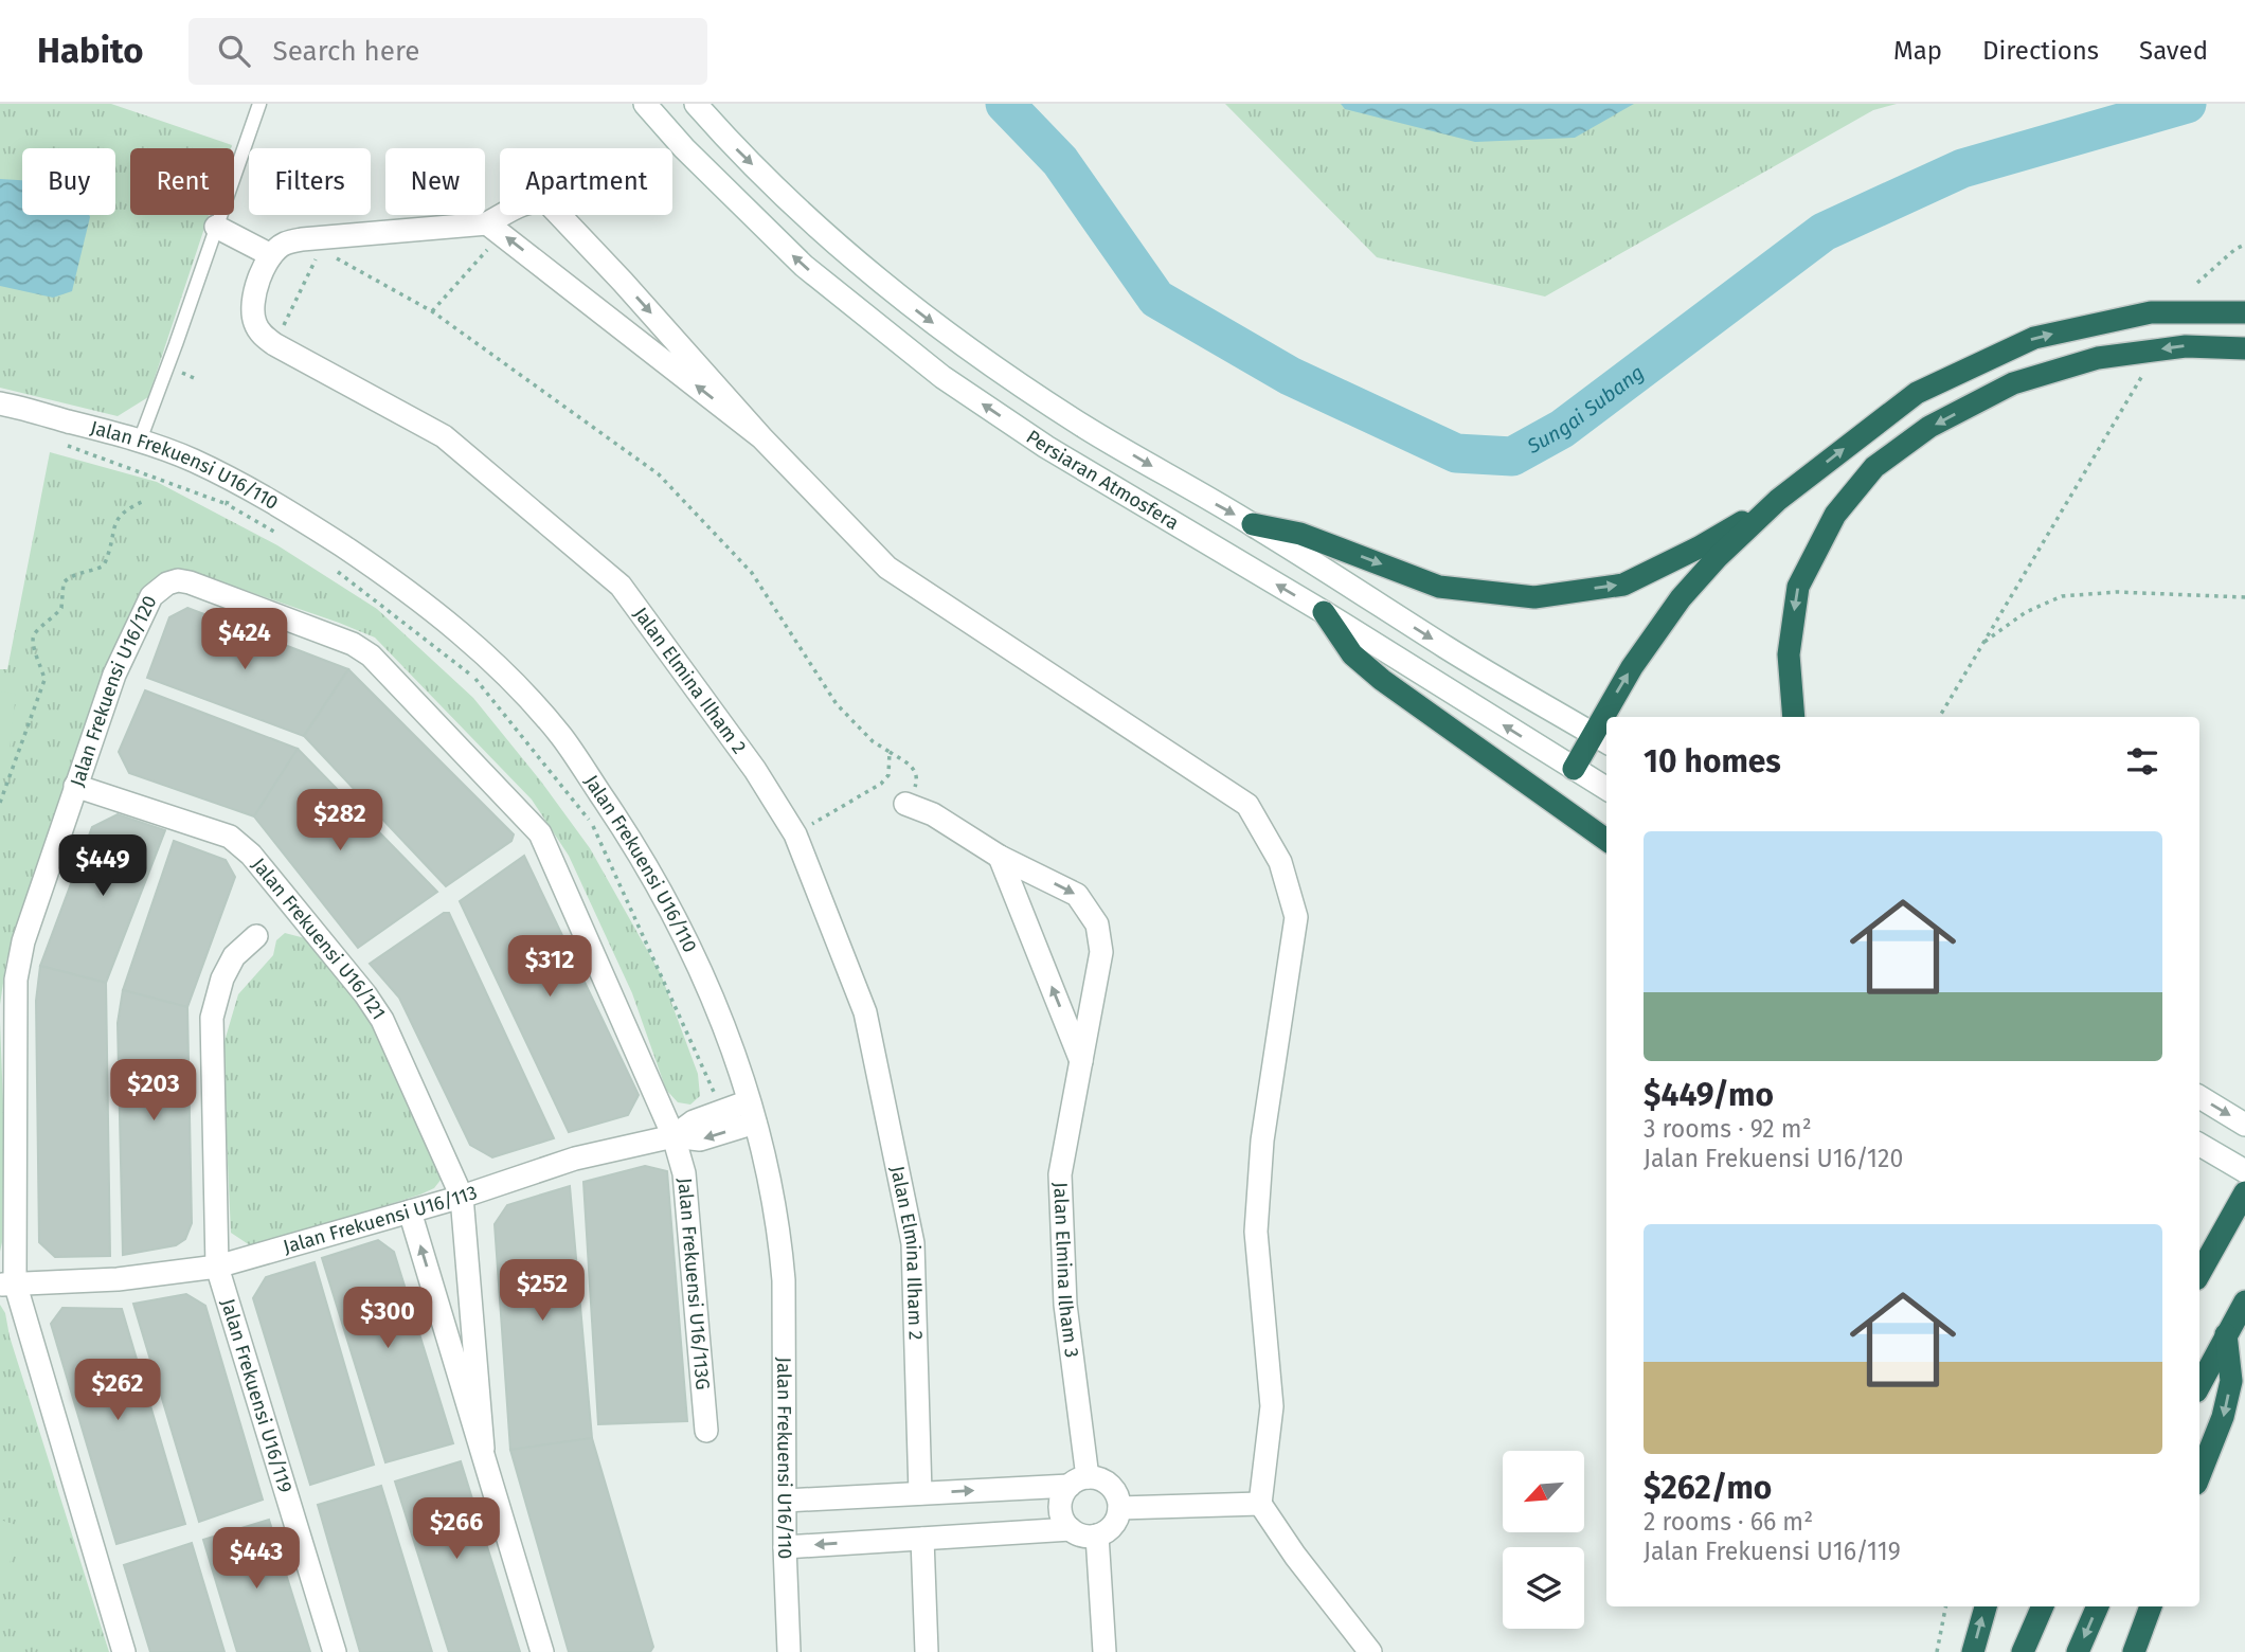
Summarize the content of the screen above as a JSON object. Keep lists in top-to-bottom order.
{
  "streets": {
    "street": [
      "Jalan Frekuensi U16/110",
      "Persiaran Atmosfera",
      "Jalan Elmina Ilham 2",
      "Jalan Frekuensi U16/120",
      "Jalan Frekuensi U16/121",
      "Jalan Frekuensi U16/113",
      "Jalan Elmina Ilham 3",
      "Jalan Frekuensi U16/113G",
      "Jalan Frekuensi U16/119"
    ]
  },
  "crossings": [
    ["Jalan Frekuensi U16/110", "Jalan Frekuensi U16/113"],
    ["Jalan Frekuensi U16/120", "Jalan Frekuensi U16/121"],
    ["Jalan Frekuensi U16/120", "Jalan Frekuensi U16/113"],
    ["Jalan Frekuensi U16/120", "Jalan Frekuensi U16/113G"],
    ["Jalan Frekuensi U16/121", "Jalan Frekuensi U16/113"],
    ["Jalan Frekuensi U16/113", "Jalan Frekuensi U16/113G"],
    ["Jalan Frekuensi U16/113", "Jalan Frekuensi U16/119"]
  ],
  "water": ["Sungai Subang"],
  "north": "bottom left",
  "page": {
    "header": "Habito",
    "search": "Search here",
    "nav": ["Map", "Directions", "Saved"],
    "chip": [
      "Buy",
      "Rent",
      "Filters",
      "New",
      "Apartment"
    ],
    "price": [
      "$424",
      "$282",
      "$449",
      "$312",
      "$203",
      "$252",
      "$300",
      "$262",
      "$266",
      "$443"
    ],
    "heading": "10 homes",
    "list": [
      {
        "name": "$449/mo",
        "note": "3 rooms · 92 m² · Jalan Frekuensi U16/120"
      },
      {
        "name": "$262/mo",
        "note": "2 rooms · 66 m² · Jalan Frekuensi U16/119"
      }
    ]
  }
}
